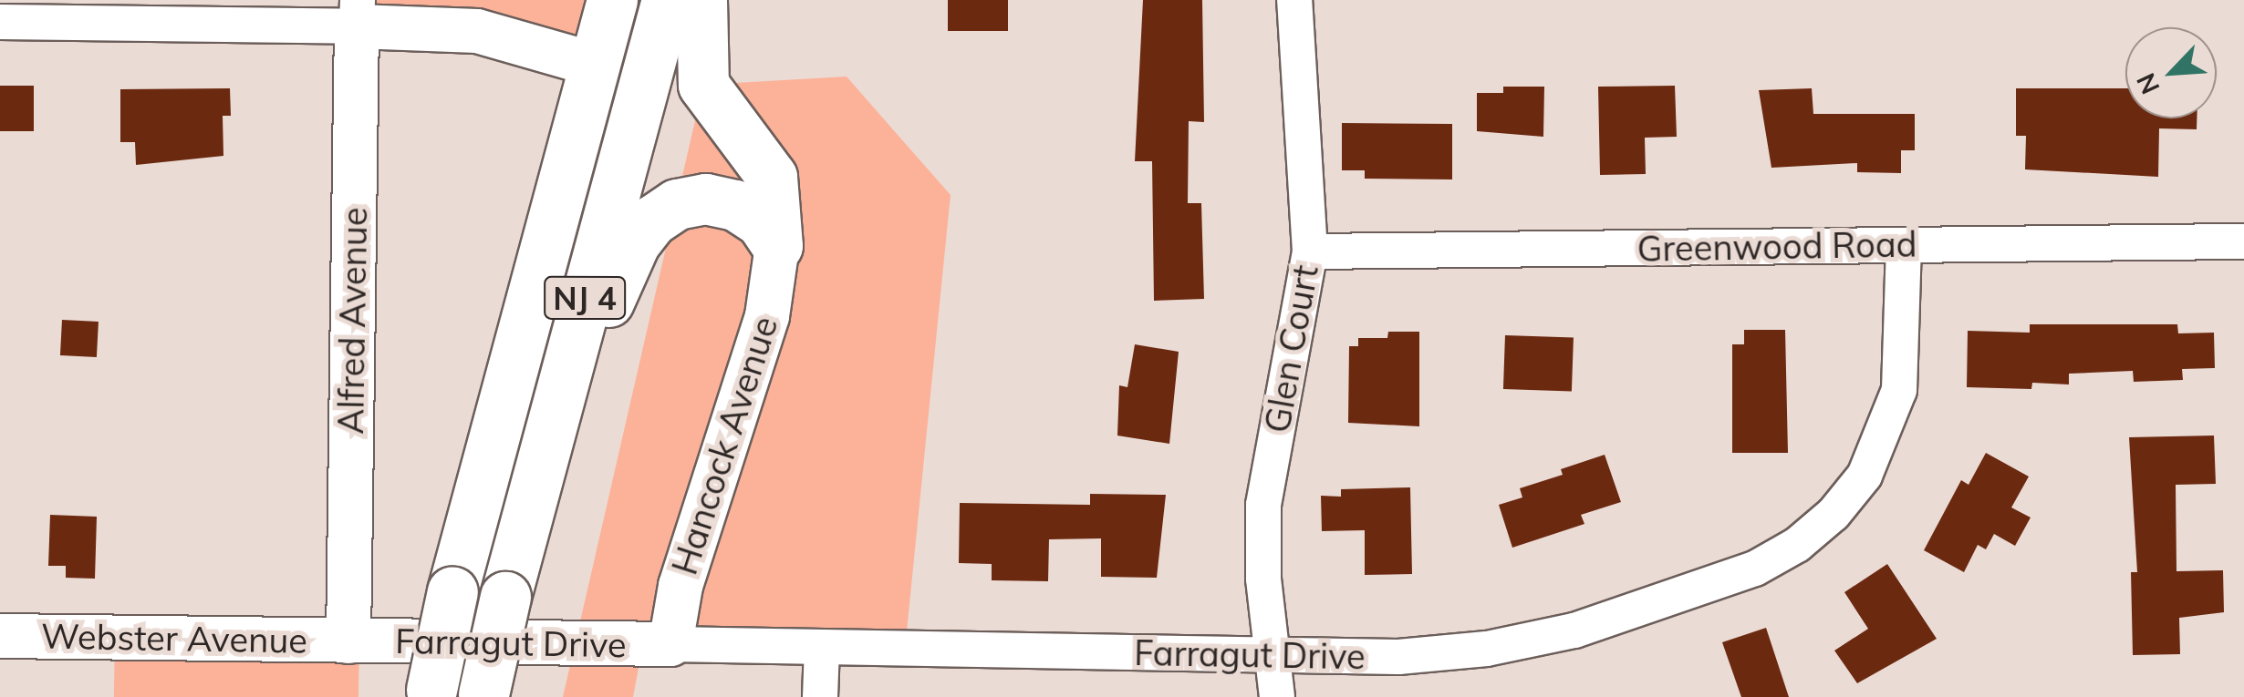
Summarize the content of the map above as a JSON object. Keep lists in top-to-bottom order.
{
  "streets": {
    "highway": ["NJ 4"],
    "street": [
      "Greenwood Road",
      "Alfred Avenue",
      "Glen Court",
      "Hancock Avenue",
      "Webster Avenue",
      "Farragut Drive"
    ]
  },
  "crossings": [
    ["Greenwood Road", "Glen Court"],
    ["Greenwood Road", "Farragut Drive"],
    ["Alfred Avenue", "Webster Avenue"],
    ["Alfred Avenue", "Farragut Drive"],
    ["Glen Court", "Farragut Drive"],
    ["Hancock Avenue", "Farragut Drive"],
    ["Webster Avenue", "Farragut Drive"]
  ],
  "north": "bottom left"
}
